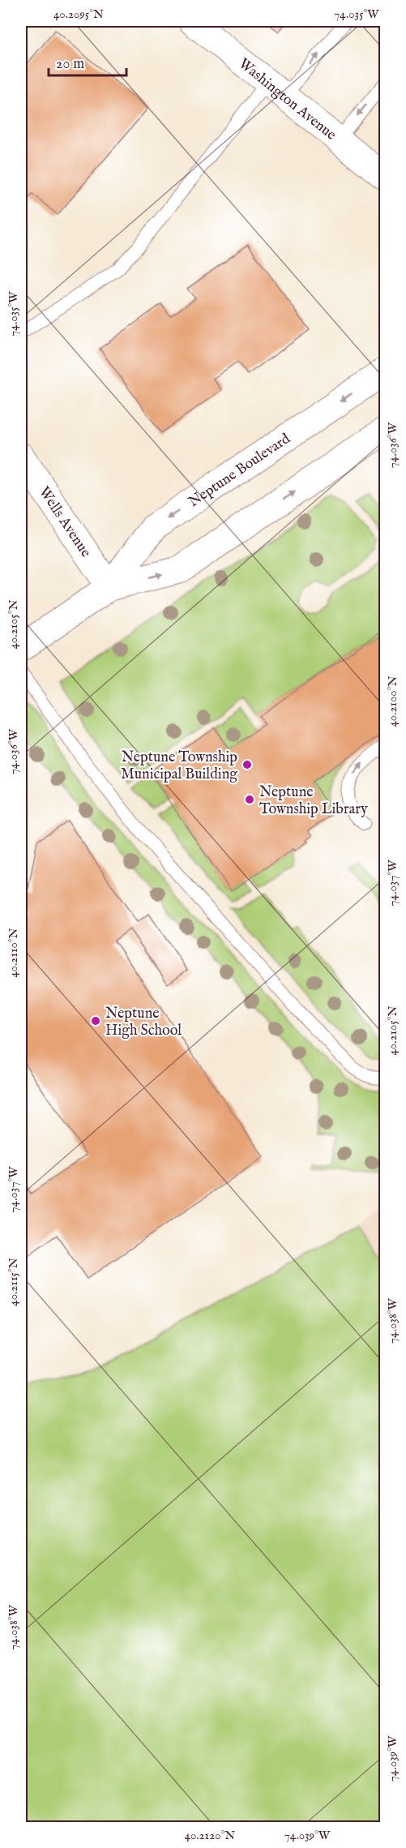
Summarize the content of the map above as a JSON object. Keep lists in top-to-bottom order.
{
  "streets": {
    "street": ["Washington Avenue", "Neptune Boulevard", "Wells Avenue"]
  },
  "crossings": [
    ["Neptune Boulevard", "Wells Avenue"]
  ],
  "places": ["Neptune Township Municipal Building", "Neptune Township Library", "Neptune High School"],
  "scale_bar": "20 m",
  "coordinates": [
    "40.2095°N",
    "74.035°W",
    "74.036°W",
    "40.2105°N",
    "40.2100°N",
    "74.037°W",
    "40.2110°N",
    "40.2115°N",
    "74.038°W",
    "74.039°W",
    "40.2120°N"
  ]
}
